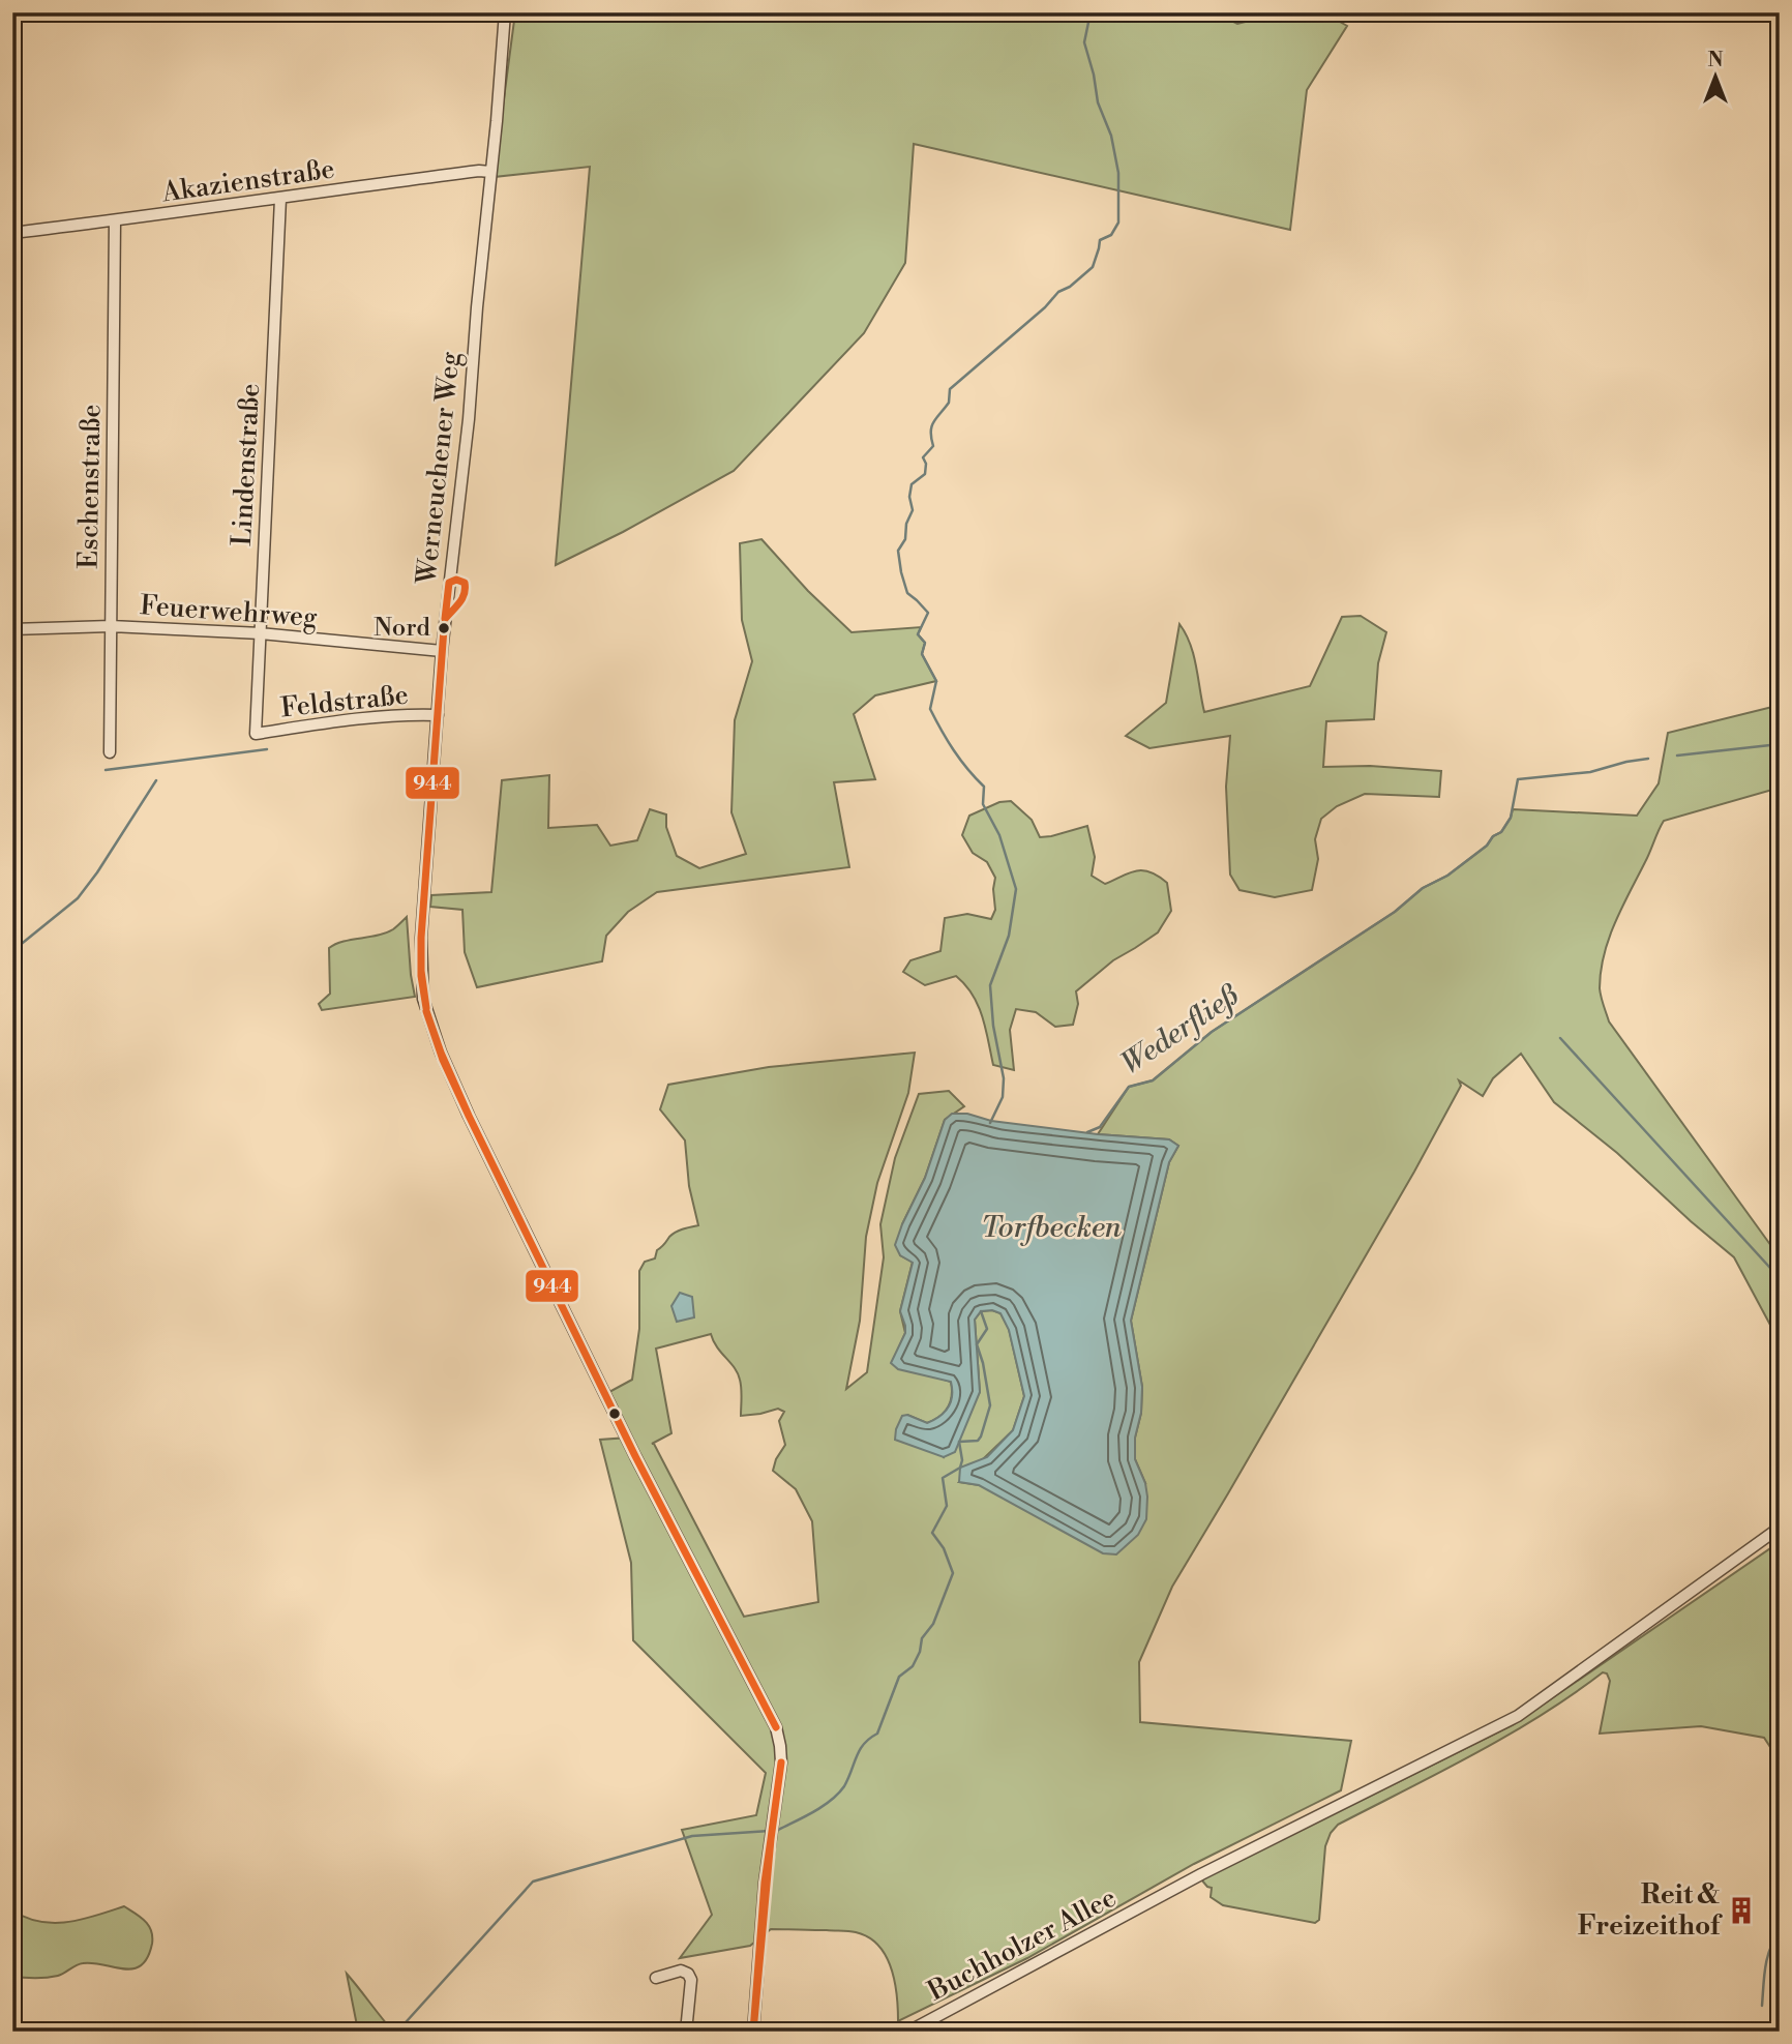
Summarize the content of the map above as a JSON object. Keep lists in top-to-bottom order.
{
  "streets": {
    "street": [
      "Akazienstraße",
      "Lindenstraße",
      "Werneuchener Weg",
      "Eschenstraße",
      "Feuerwehrweg",
      "Feldstraße",
      "Buchholzer Allee"
    ]
  },
  "crossings": [
    ["Akazienstraße", "Lindenstraße"],
    ["Akazienstraße", "Werneuchener Weg"],
    ["Akazienstraße", "Eschenstraße"],
    ["Lindenstraße", "Feuerwehrweg"],
    ["Lindenstraße", "Feldstraße"],
    ["Werneuchener Weg", "Feuerwehrweg"],
    ["Werneuchener Weg", "Feldstraße"],
    ["Eschenstraße", "Feuerwehrweg"]
  ],
  "water": ["Wederfließ", "Torfbecken"],
  "places": {
    "other": ["Nord"],
    "building": ["Reit & Freizeithof"]
  },
  "lines": ["transit line 944"],
  "north": "top"
}
